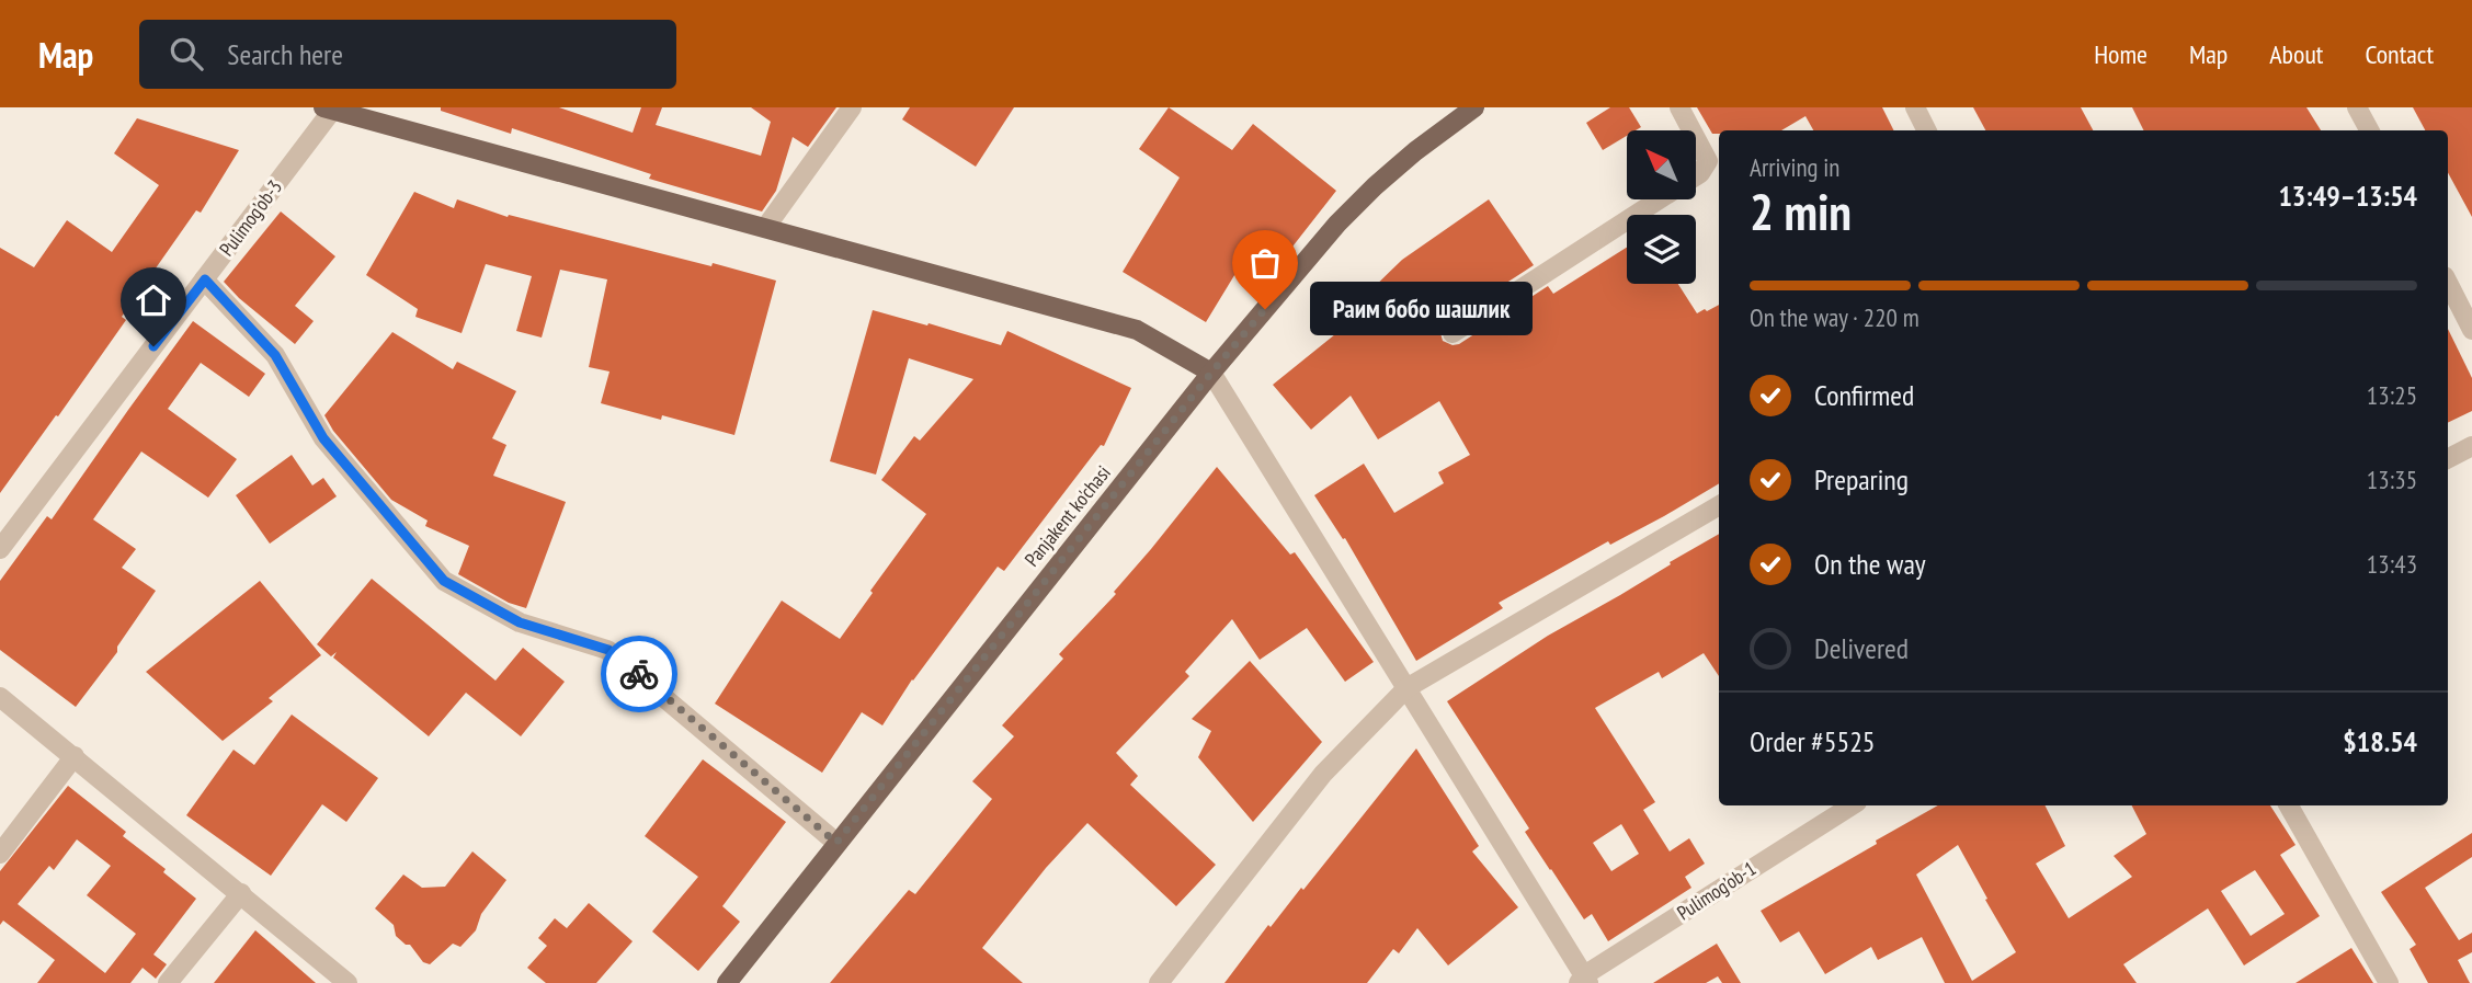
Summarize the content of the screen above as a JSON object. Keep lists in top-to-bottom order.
{
  "streets": {
    "main road": ["Panjakent ko'chasi"],
    "street": ["Pulimog’ob-3", "Pulimog’ob-1"]
  },
  "places": ["Раим бобо шашлик"],
  "north": "top left",
  "page": {
    "header": "Map",
    "search": "Search here",
    "nav": [
      "Home",
      "Map",
      "About",
      "Contact"
    ],
    "heading": ["2 min", "Arriving in", "13:49–13:54"],
    "panel": ["Order #5525", "$18.54"],
    "bar": "On the way · 220 m",
    "bubble": "Раим бобо шашлик",
    "list": [
      ["Confirmed", "13:25"],
      ["Preparing", "13:35"],
      ["On the way", "13:43"],
      "Delivered"
    ]
  }
}
